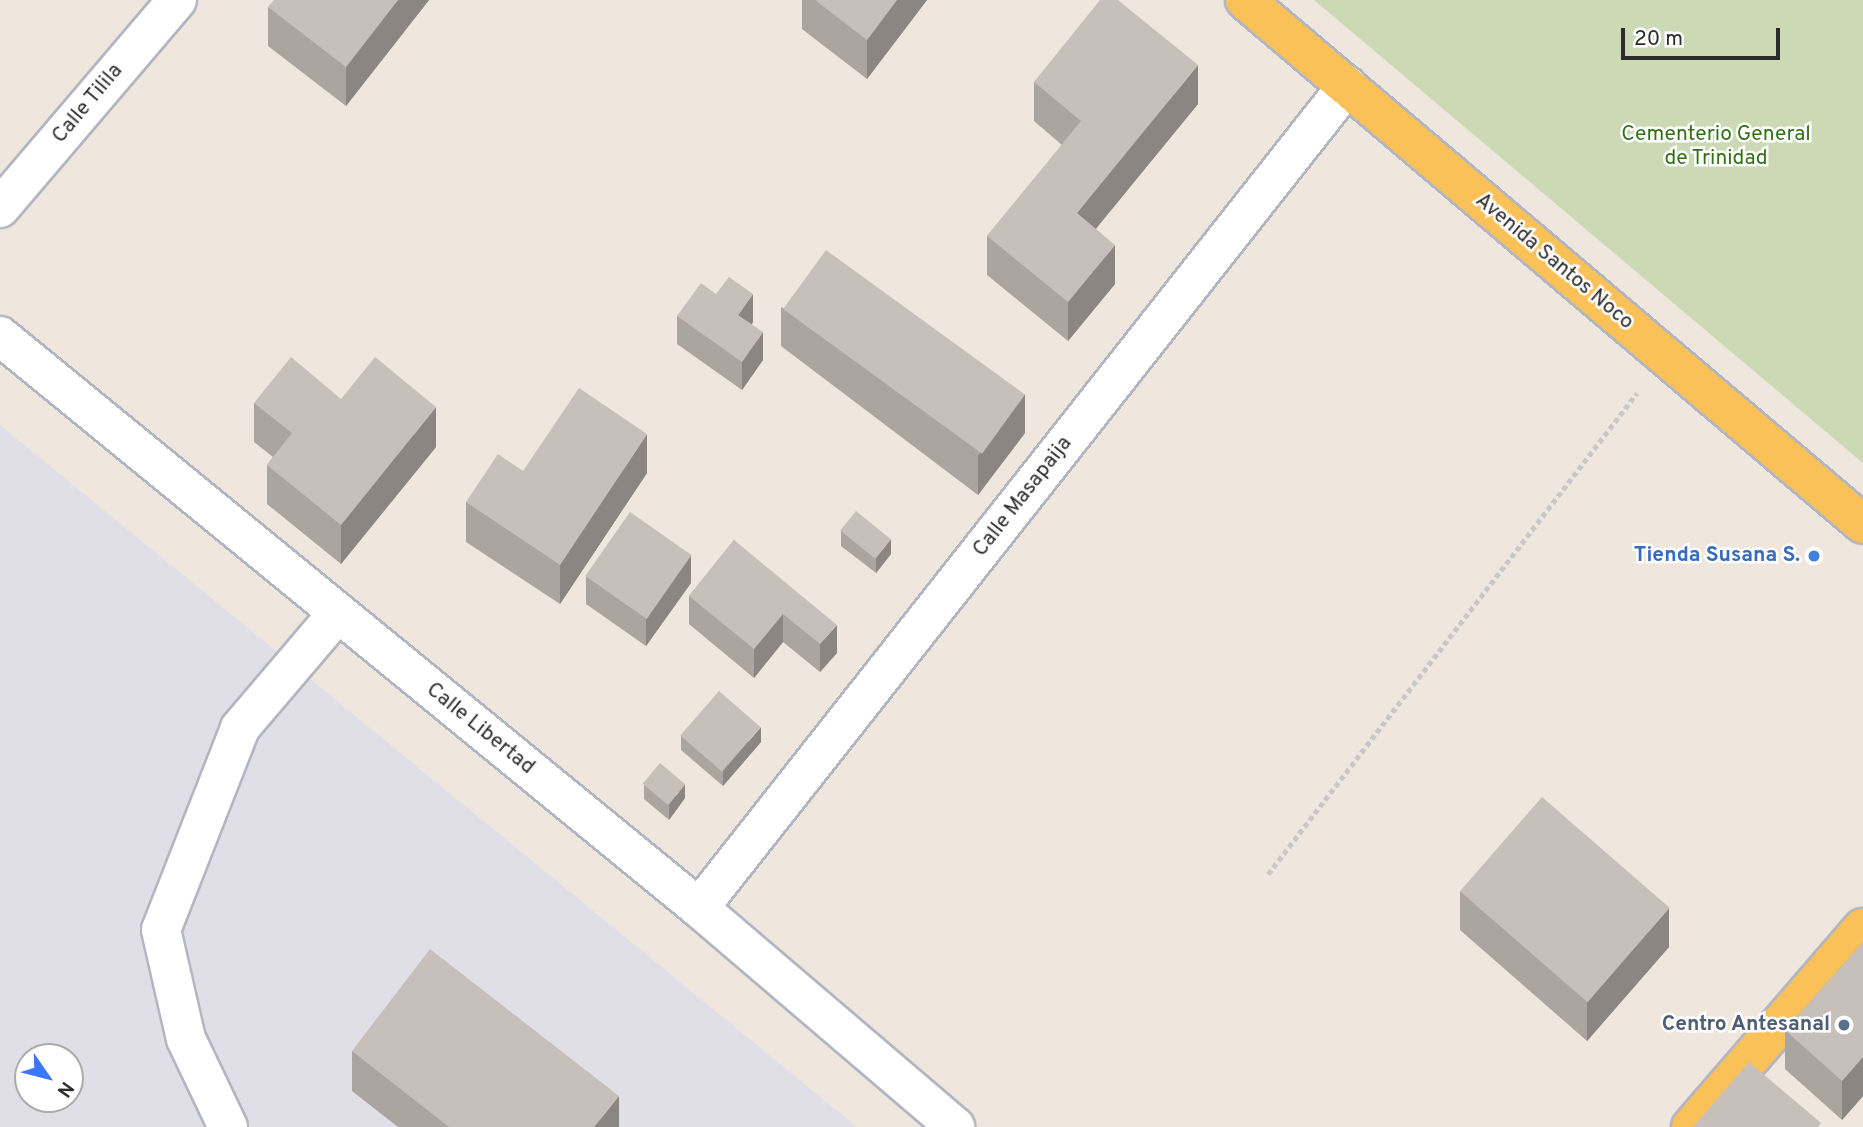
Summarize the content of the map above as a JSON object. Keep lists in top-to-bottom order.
{
  "streets": {
    "main road": ["Avenida Santos Noco"],
    "street": ["Calle Tilila", "Calle Masapaija", "Calle Libertad"]
  },
  "crossings": [
    ["Avenida Santos Noco", "Calle Masapaija"],
    ["Calle Masapaija", "Calle Libertad"]
  ],
  "parks": ["Cementerio General de Trinidad"],
  "places": ["Tienda Susana S.", "Centro Antesanal"],
  "scale_bar": "20 m",
  "north": "bottom right"
}
